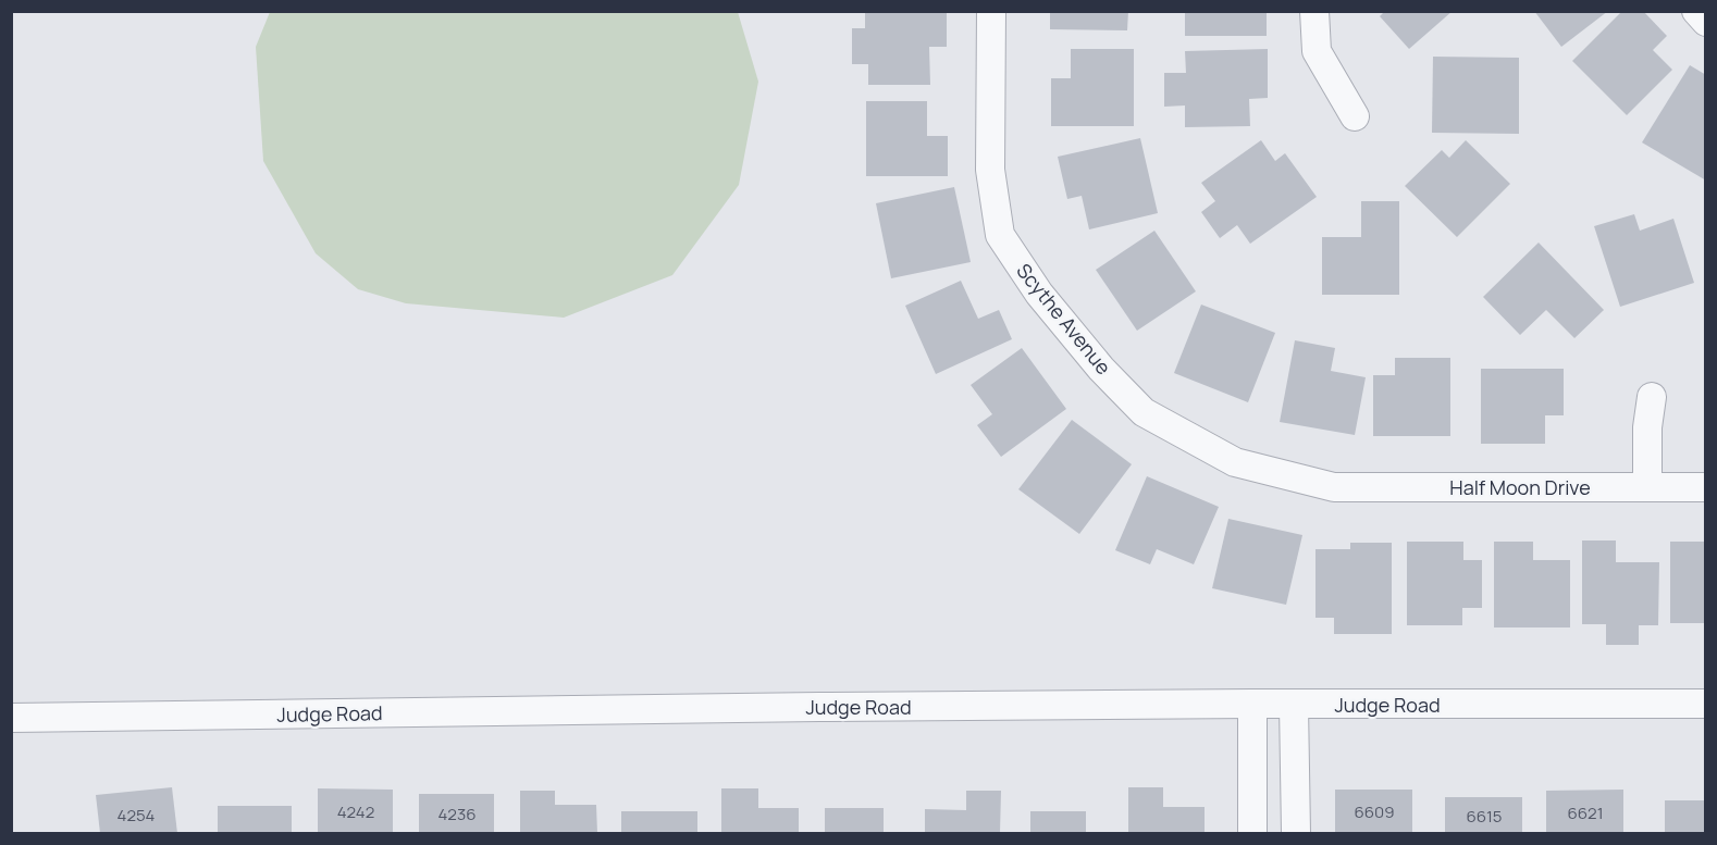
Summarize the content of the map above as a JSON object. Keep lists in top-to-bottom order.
{
  "streets": {
    "street": ["Scythe Avenue", "Half Moon Drive", "Judge Road"]
  },
  "crossings": [
    ["Scythe Avenue", "Half Moon Drive"]
  ],
  "house_numbers": [
    "4242",
    "6609",
    "6621",
    "4236",
    "4254",
    "6615"
  ]
}
